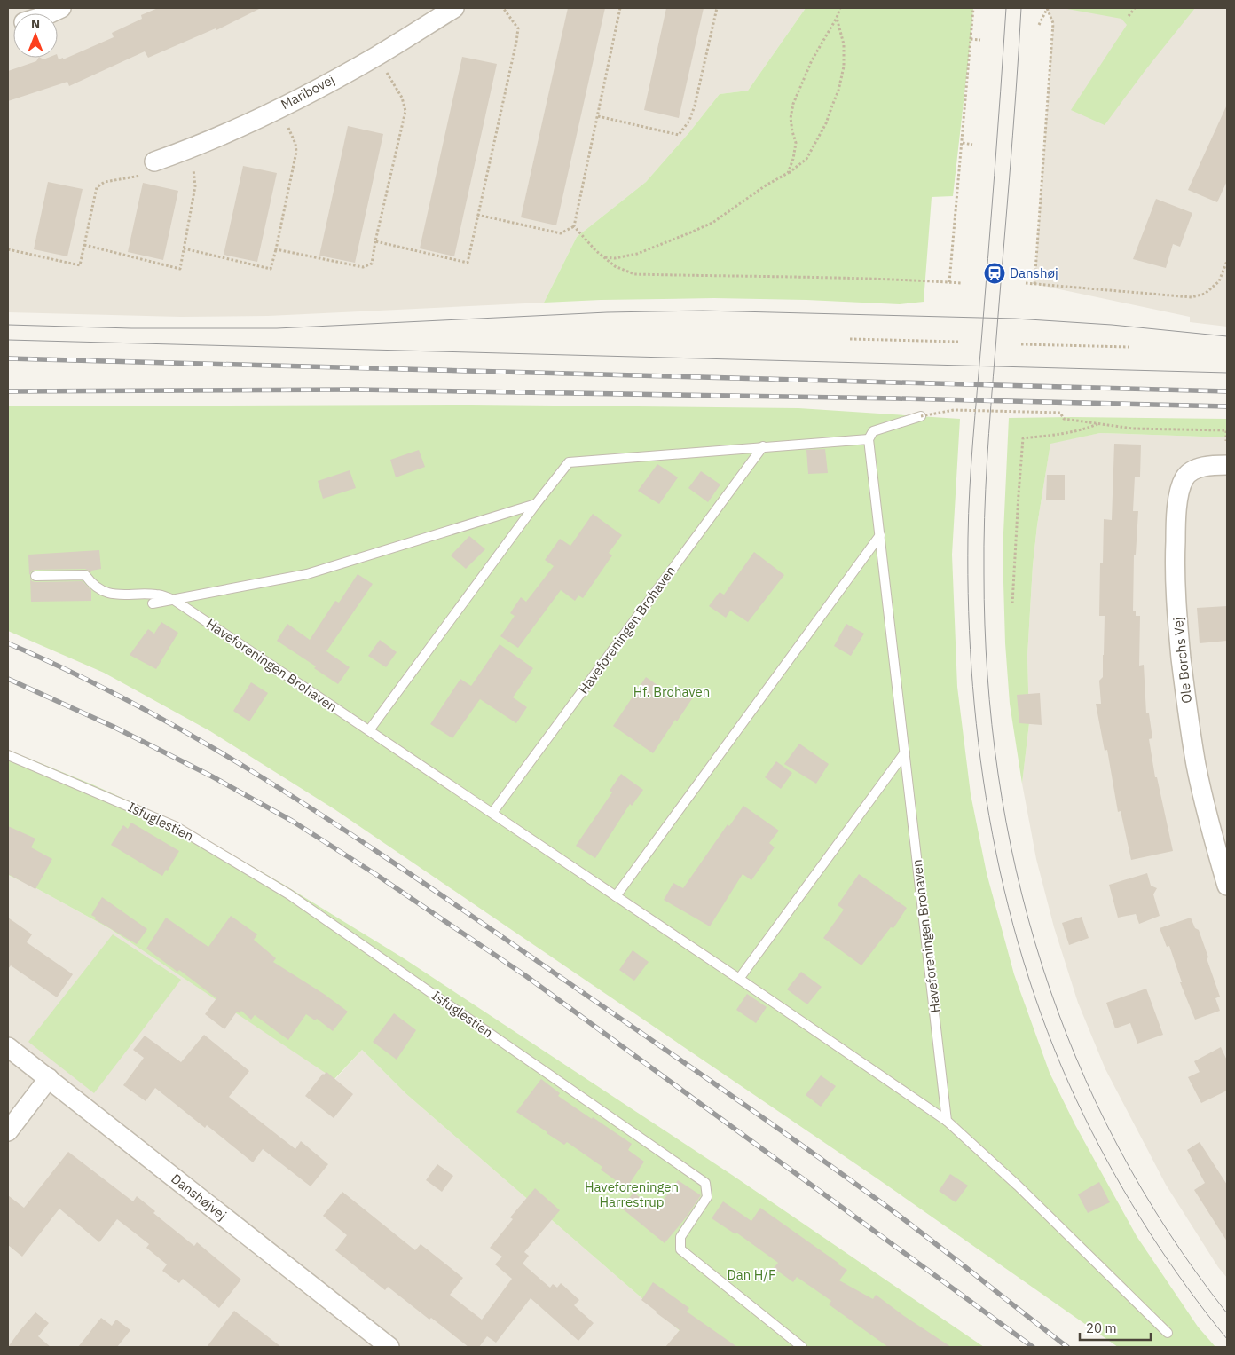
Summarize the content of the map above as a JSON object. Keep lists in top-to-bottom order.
{
  "streets": {
    "street": ["Maribovej", "Ole Borchs Vej", "Danshøjvej"],
    "lane": ["Haveforeningen Brohaven", "Isfuglestien"]
  },
  "parks": ["Hf. Brohaven", "Haveforeningen Harrestrup", "Dan H/F"],
  "places": {
    "station": ["Danshøj"]
  },
  "scale_bar": "20 m",
  "north": "top"
}
